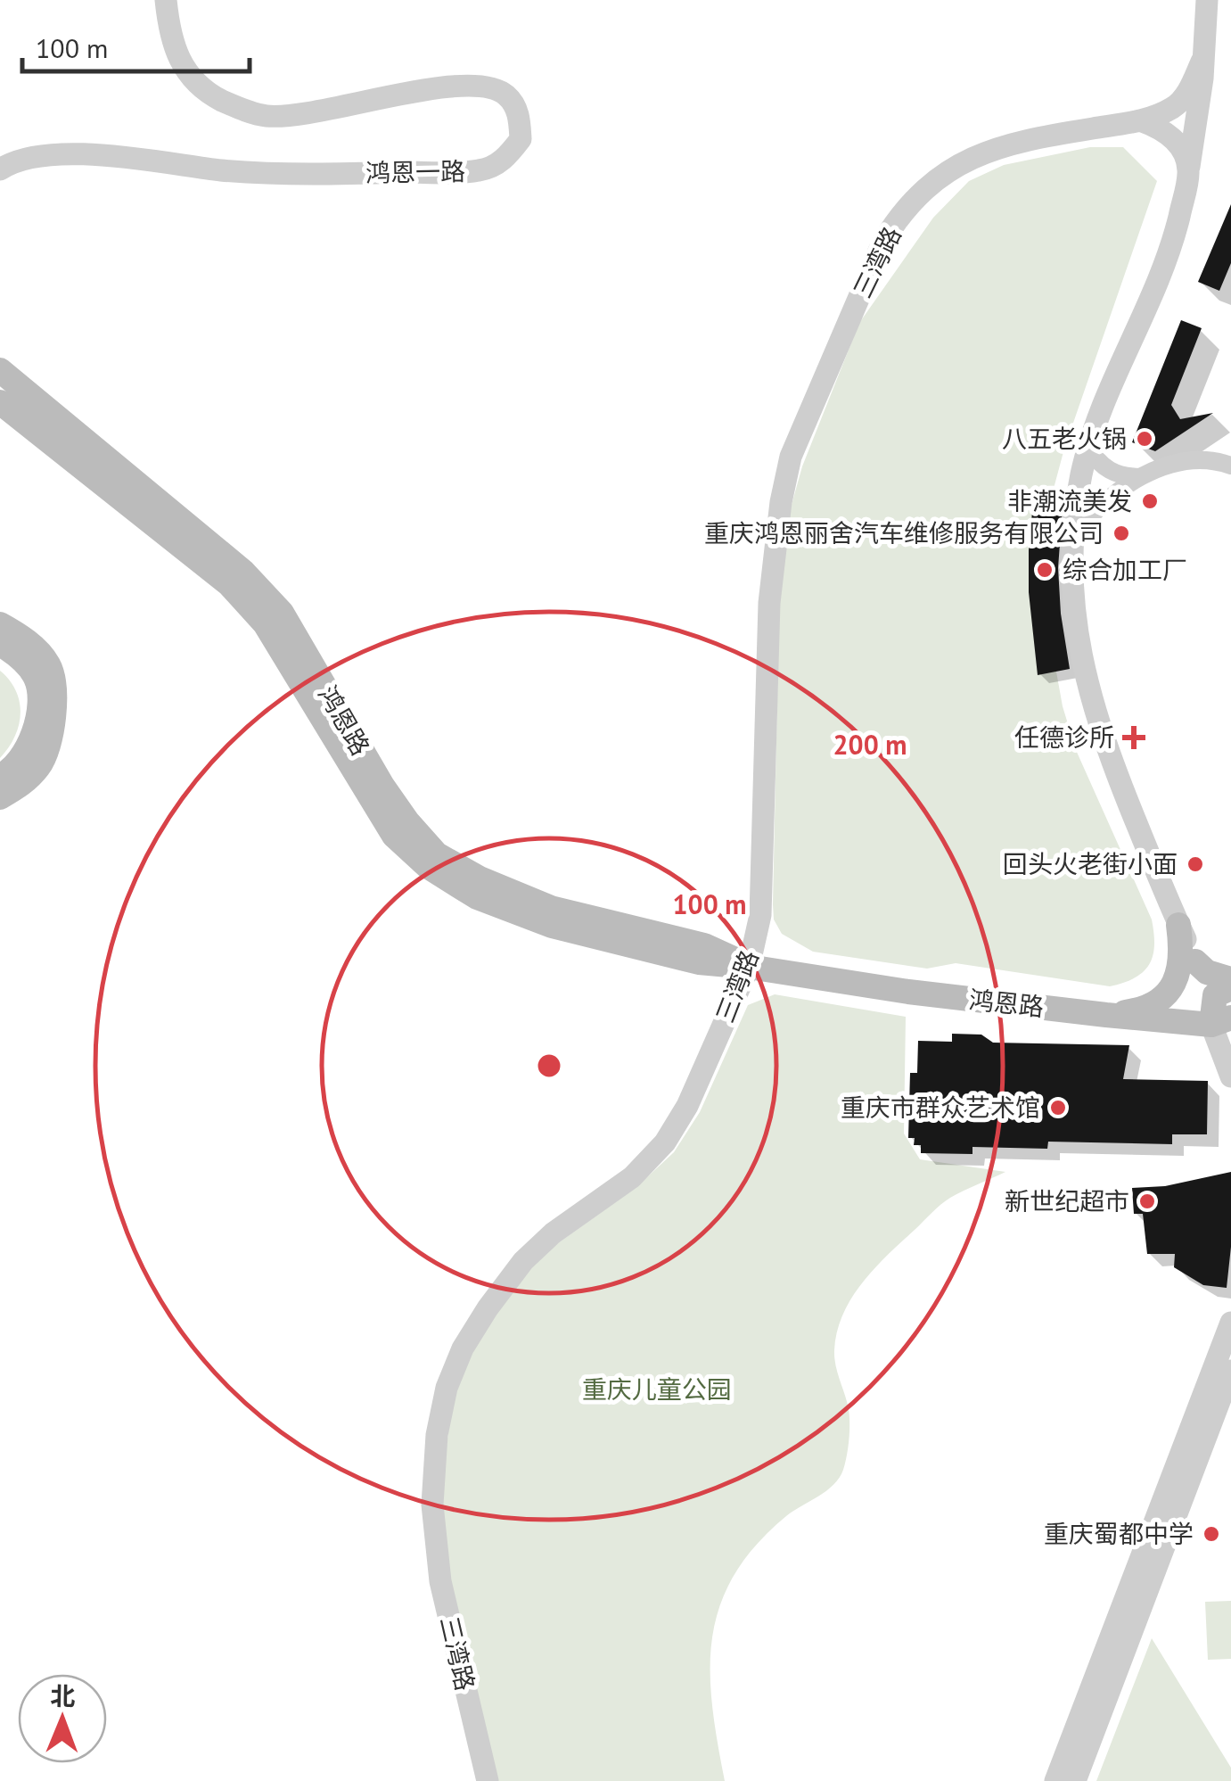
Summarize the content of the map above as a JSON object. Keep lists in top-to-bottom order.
{
  "streets": {
    "main road": ["鸿恩路"],
    "street": ["鸿恩一路", "三湾路"]
  },
  "crossings": [
    ["三湾路", "鸿恩路"]
  ],
  "parks": ["重庆儿童公园"],
  "places": {
    "other": [
      "八五老火锅",
      "非潮流美发",
      "重庆鸿恩丽舍汽车维修服务有限公司",
      "综合加工厂",
      "回头火老街小面",
      "重庆市群众艺术馆",
      "新世纪超市",
      "重庆蜀都中学"
    ],
    "health": ["任德诊所"]
  },
  "scale_bar": "100 m",
  "north": "top",
  "rings": ["200 m", "100 m"]
}
